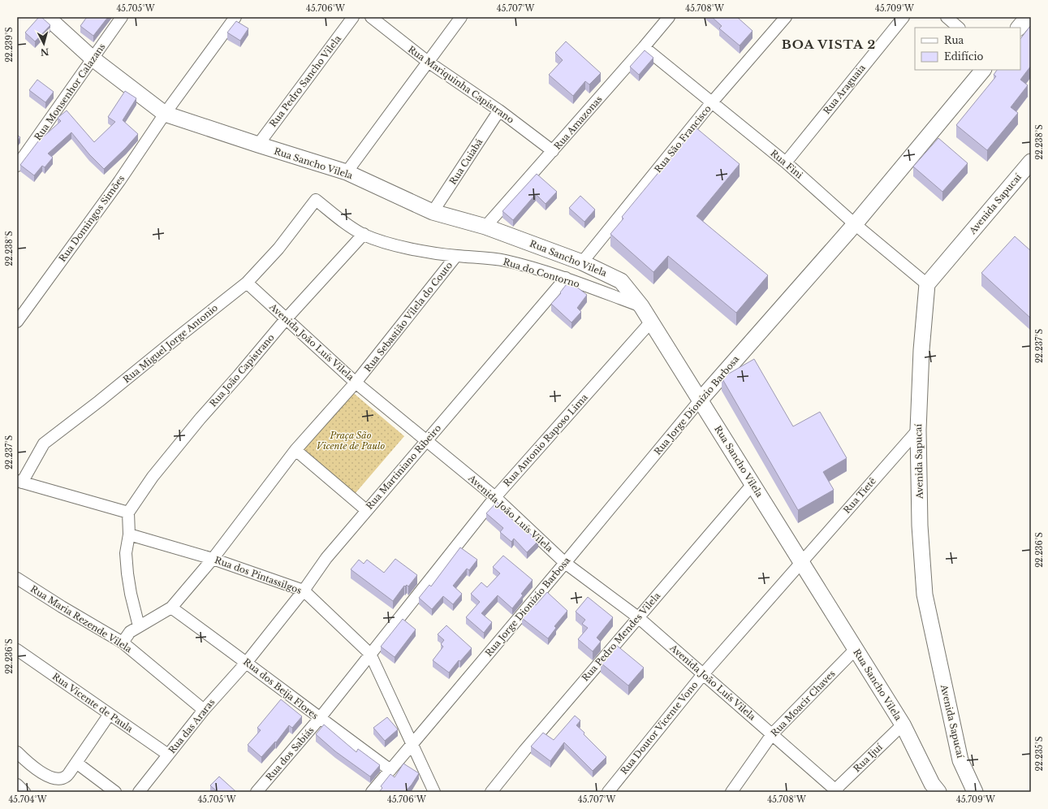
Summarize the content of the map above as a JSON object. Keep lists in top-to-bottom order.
{
  "streets": {
    "main road": ["Rua Sancho Vilela", "Avenida Sapucaí", "Rua Jorge Dionízio Barbosa"],
    "street": [
      "Rua Pedro Sancho Vilela",
      "Rua Mariquinha Capistrano",
      "Rua Araguaia",
      "Rua Monsenhor Calazans",
      "Rua Amazonas",
      "Rua São Francisco",
      "Rua Cuiabá",
      "Rua Fini",
      "Rua Domingos Simões",
      "Rua do Contorno",
      "Rua Sebastião Vilela do Couto",
      "Avenida João Luís Vilela",
      "Rua Miguel Jorge Antonio",
      "Rua João Capistrano",
      "Rua Antonio Raposo Lima",
      "Rua Martiniano Ribeiro",
      "Rua Tietê",
      "Rua dos Pintassilgos",
      "Rua Maria Rezende Vilela",
      "Rua Pedro Mendes Vilela",
      "Rua dos Beija Flores",
      "Rua Vicente de Paula",
      "Rua Moacir Chaves",
      "Rua das Araras",
      "Rua Doutor Vicente Vono",
      "Rua dos Sabiás",
      "Rua Ijuí"
    ]
  },
  "crossings": [
    ["Rua Pedro Sancho Vilela", "Rua Sancho Vilela"],
    ["Rua Mariquinha Capistrano", "Rua Amazonas"],
    ["Rua Mariquinha Capistrano", "Rua Cuiabá"],
    ["Rua Araguaia", "Rua Fini"],
    ["Rua Monsenhor Calazans", "Rua Sancho Vilela"],
    ["Rua Amazonas", "Rua Sancho Vilela"],
    ["Rua Amazonas", "Rua Fini"],
    ["Rua São Francisco", "Rua Sancho Vilela"],
    ["Rua São Francisco", "Rua Fini"],
    ["Rua Cuiabá", "Rua Sancho Vilela"],
    ["Rua Sancho Vilela", "Rua Domingos Simões"],
    ["Rua Sancho Vilela", "Rua do Contorno"],
    ["Rua Sancho Vilela", "Rua Jorge Dionízio Barbosa"],
    ["Rua Sancho Vilela", "Rua Antonio Raposo Lima"],
    ["Rua Sancho Vilela", "Rua Tietê"],
    ["Rua Sancho Vilela", "Rua Pedro Mendes Vilela"],
    ["Rua Sancho Vilela", "Rua Moacir Chaves"],
    ["Rua Sancho Vilela", "Rua Doutor Vicente Vono"],
    ["Rua Sancho Vilela", "Rua Ijuí"],
    ["Rua Fini", "Avenida Sapucaí"],
    ["Rua Fini", "Rua Jorge Dionízio Barbosa"],
    ["Avenida Sapucaí", "Rua Tietê"],
    ["Rua do Contorno", "Rua Sebastião Vilela do Couto"],
    ["Rua do Contorno", "Rua Miguel Jorge Antonio"],
    ["Rua do Contorno", "Rua João Capistrano"],
    ["Rua do Contorno", "Rua Martiniano Ribeiro"],
    ["Rua Sebastião Vilela do Couto", "Avenida João Luís Vilela"],
    ["Rua Sebastião Vilela do Couto", "Rua dos Pintassilgos"],
    ["Rua Sebastião Vilela do Couto", "Rua Maria Rezende Vilela"],
    ["Rua Sebastião Vilela do Couto", "Rua dos Beija Flores"],
    ["Avenida João Luís Vilela", "Rua Miguel Jorge Antonio"],
    ["Avenida João Luís Vilela", "Rua João Capistrano"],
    ["Avenida João Luís Vilela", "Rua Jorge Dionízio Barbosa"],
    ["Avenida João Luís Vilela", "Rua Antonio Raposo Lima"],
    ["Avenida João Luís Vilela", "Rua Martiniano Ribeiro"],
    ["Avenida João Luís Vilela", "Rua Pedro Mendes Vilela"],
    ["Avenida João Luís Vilela", "Rua Moacir Chaves"],
    ["Avenida João Luís Vilela", "Rua Doutor Vicente Vono"],
    ["Avenida João Luís Vilela", "Rua Ijuí"],
    ["Rua Jorge Dionízio Barbosa", "Rua dos Pintassilgos"],
    ["Rua Jorge Dionízio Barbosa", "Rua dos Beija Flores"],
    ["Rua Antonio Raposo Lima", "Rua dos Pintassilgos"],
    ["Rua Antonio Raposo Lima", "Rua dos Sabiás"],
    ["Rua Martiniano Ribeiro", "Rua dos Pintassilgos"],
    ["Rua Martiniano Ribeiro", "Rua dos Beija Flores"],
    ["Rua Martiniano Ribeiro", "Rua das Araras"],
    ["Rua Tietê", "Rua Doutor Vicente Vono"],
    ["Rua dos Pintassilgos", "Rua dos Sabiás"],
    ["Rua Maria Rezende Vilela", "Rua das Araras"],
    ["Rua dos Beija Flores", "Rua das Araras"],
    ["Rua dos Beija Flores", "Rua dos Sabiás"],
    ["Rua Vicente de Paula", "Rua das Araras"]
  ],
  "districts": ["BOA VISTA 2"],
  "parks": ["Praça São Vicente de Paulo"],
  "legend": ["Rua", "Edifício"],
  "north": "bottom",
  "coordinates": [
    "45.705°W",
    "45.706°W",
    "45.707°W",
    "45.708°W",
    "45.709°W",
    "22.239°S",
    "22.238°S",
    "22.237°S",
    "22.236°S",
    "22.235°S",
    "45.704°W"
  ]
}
